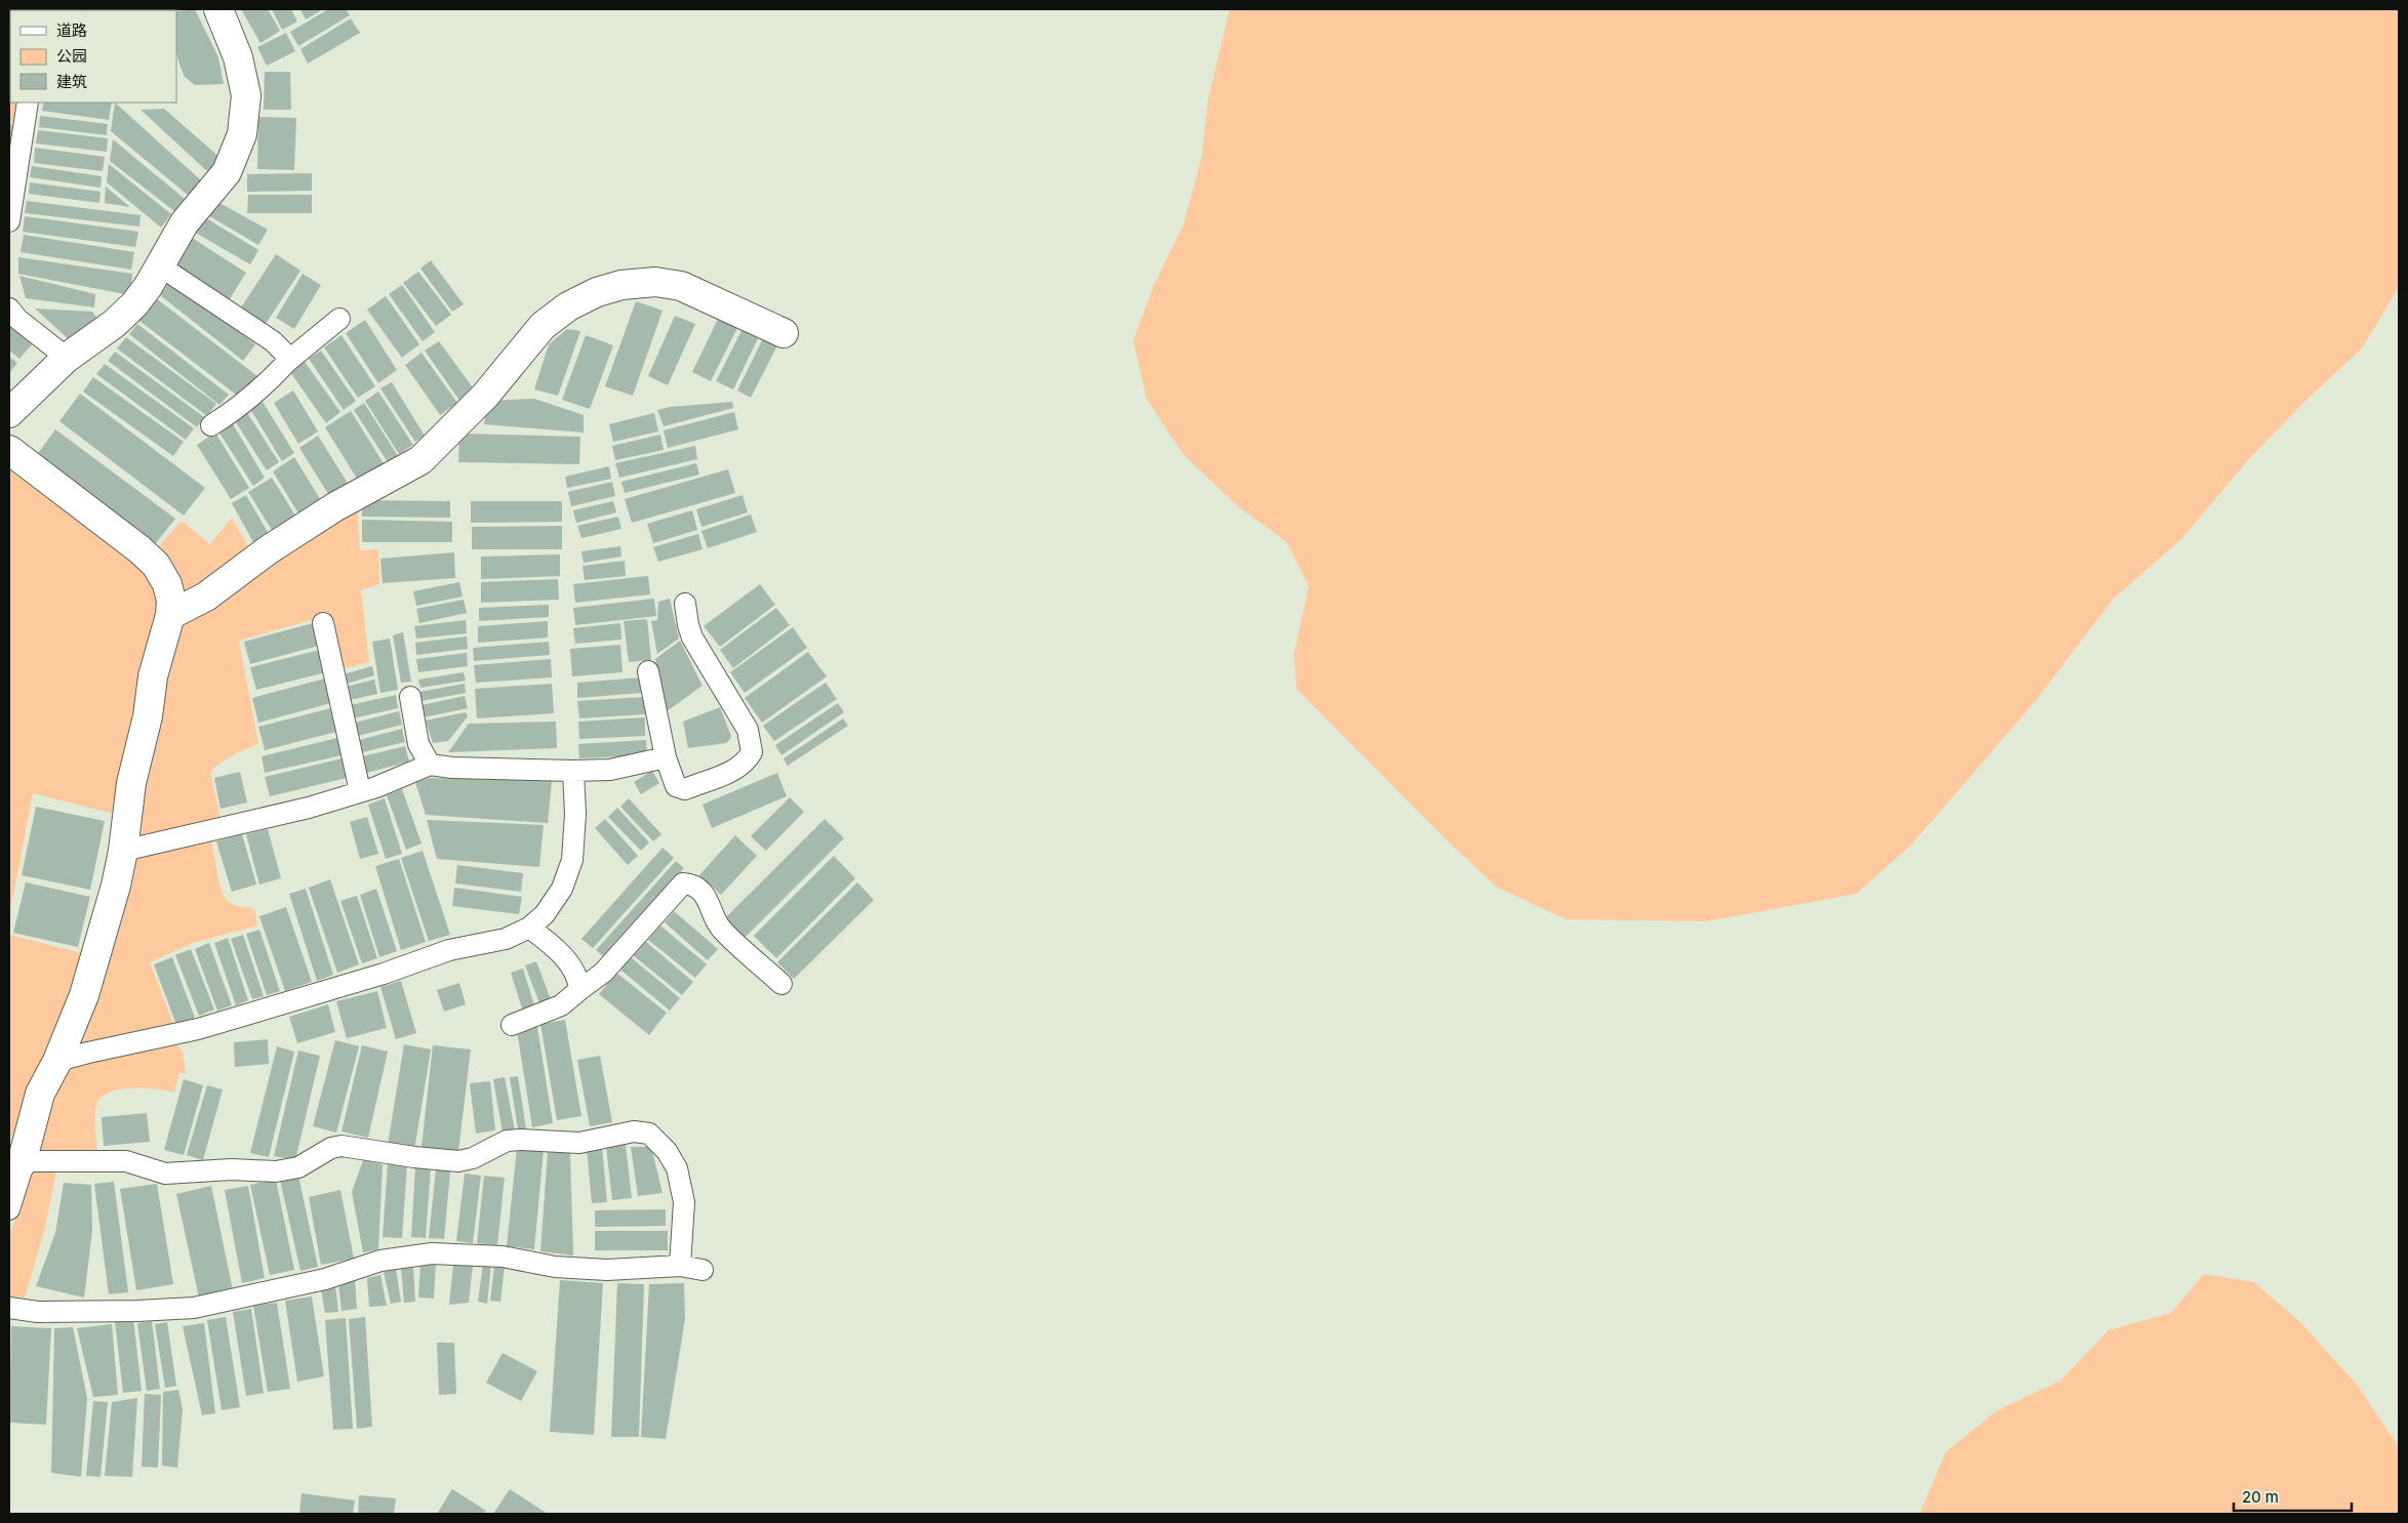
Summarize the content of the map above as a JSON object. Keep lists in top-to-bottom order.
{
  "legend": ["道路", "公园", "建筑"],
  "scale_bar": "20 m"
}
